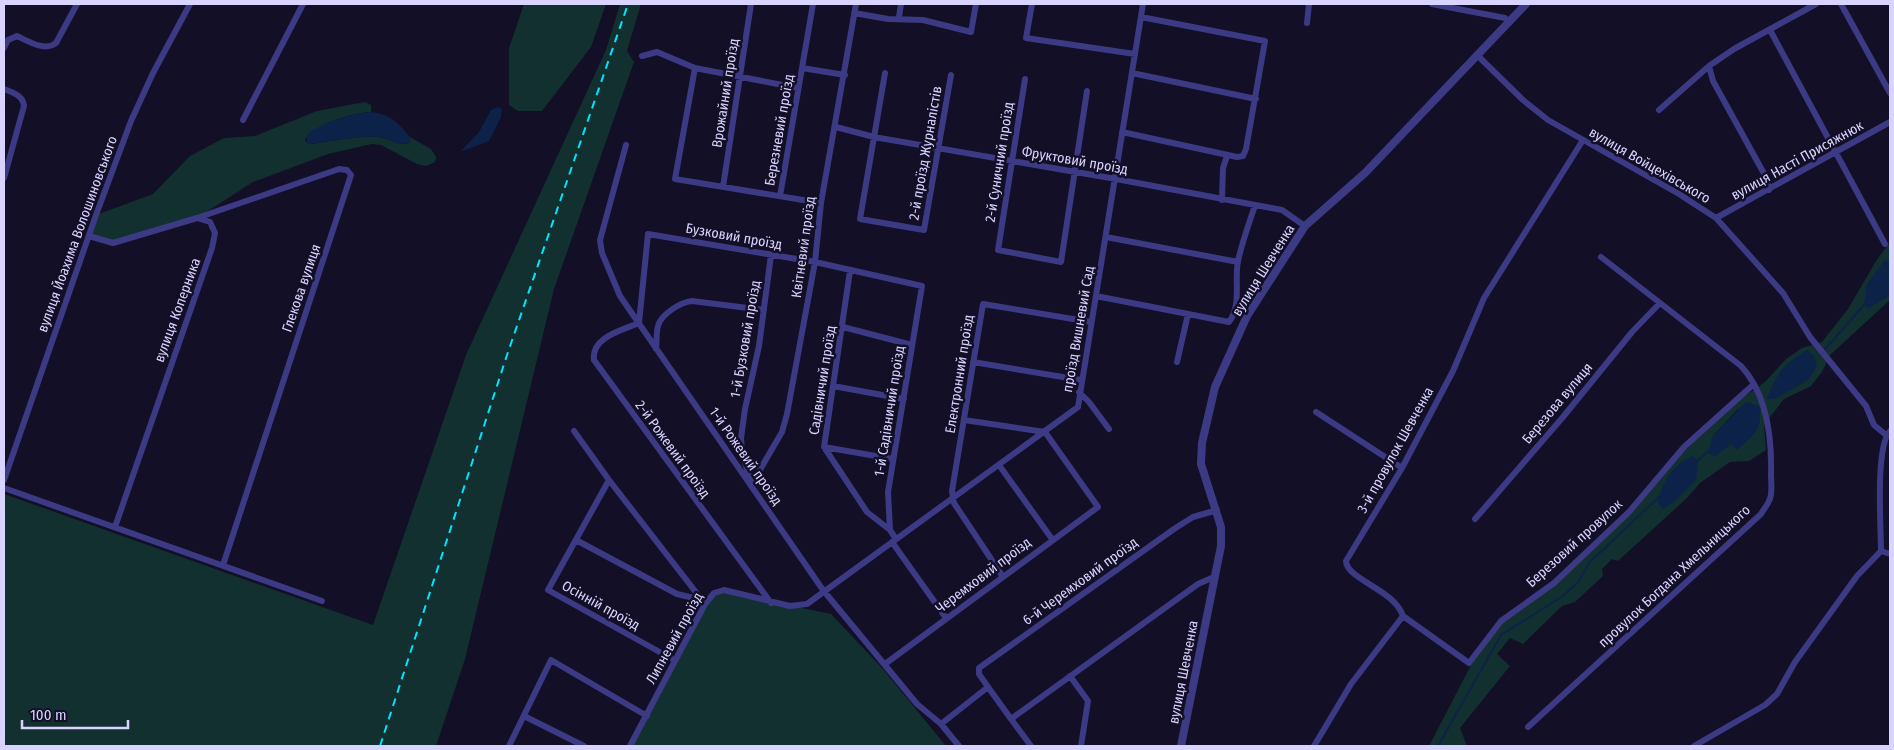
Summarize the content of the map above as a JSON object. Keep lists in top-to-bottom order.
{
  "streets": {
    "street": [
      "Врожайний проїзд",
      "Березневий проїзд",
      "2-й проїзд Журналістів",
      "Фруктовий проїзд",
      "вулиця Насті Присяжнюк",
      "2-й Суничний проїзд",
      "вулиця Войцехівського",
      "вулиця Йоахима Волошиновського",
      "Бузковий проїзд",
      "Квітневий проїзд",
      "вулиця Шевченка",
      "Глекова вулиця",
      "вулиця Коперника",
      "проїзд Вишневий Сад",
      "1-й Бузковий проїзд",
      "Електронний проїзд",
      "Садівничий проїзд",
      "Березова вулиця",
      "1-й Садівничий проїзд",
      "2-й Рожевий проїзд",
      "3-й провулок Шевченка",
      "1-й Рожевий проїзд",
      "Березовий провулок",
      "Черемховий проїзд",
      "провулок Богдана Хмельницького",
      "6-й Черемховий проїзд",
      "Осінній проїзд",
      "Липневий проїзд"
    ]
  },
  "crossings": [
    ["Березневий проїзд", "Квітневий проїзд"],
    ["2-й проїзд Журналістів", "Фруктовий проїзд"],
    ["Фруктовий проїзд", "2-й Суничний проїзд"],
    ["Фруктовий проїзд", "Квітневий проїзд"],
    ["Фруктовий проїзд", "вулиця Шевченка"],
    ["Фруктовий проїзд", "проїзд Вишневий Сад"],
    ["вулиця Насті Присяжнюк", "вулиця Войцехівського"],
    ["вулиця Войцехівського", "вулиця Шевченка"],
    ["вулиця Войцехівського", "3-й провулок Шевченка"],
    ["Бузковий проїзд", "Квітневий проїзд"],
    ["Бузковий проїзд", "1-й Бузковий проїзд"],
    ["Бузковий проїзд", "Садівничий проїзд"],
    ["Бузковий проїзд", "1-й Садівничий проїзд"],
    ["Бузковий проїзд", "2-й Рожевий проїзд"],
    ["Бузковий проїзд", "1-й Рожевий проїзд"],
    ["Квітневий проїзд", "1-й Бузковий проїзд"],
    ["Квітневий проїзд", "1-й Рожевий проїзд"],
    ["вулиця Шевченка", "6-й Черемховий проїзд"],
    ["Глекова вулиця", "вулиця Коперника"],
    ["проїзд Вишневий Сад", "Електронний проїзд"],
    ["проїзд Вишневий Сад", "1-й Рожевий проїзд"],
    ["проїзд Вишневий Сад", "Черемховий проїзд"],
    ["проїзд Вишневий Сад", "Липневий проїзд"],
    ["1-й Бузковий проїзд", "1-й Рожевий проїзд"],
    ["Садівничий проїзд", "1-й Садівничий проїзд"],
    ["Березова вулиця", "провулок Богдана Хмельницького"],
    ["2-й Рожевий проїзд", "1-й Рожевий проїзд"],
    ["2-й Рожевий проїзд", "Липневий проїзд"],
    ["3-й провулок Шевченка", "Березовий провулок"],
    ["1-й Рожевий проїзд", "Черемховий проїзд"],
    ["1-й Рожевий проїзд", "Липневий проїзд"],
    ["Березовий провулок", "провулок Богдана Хмельницького"],
    ["Осінній проїзд", "Липневий проїзд"]
  ],
  "scale_bar": "100 m"
}
